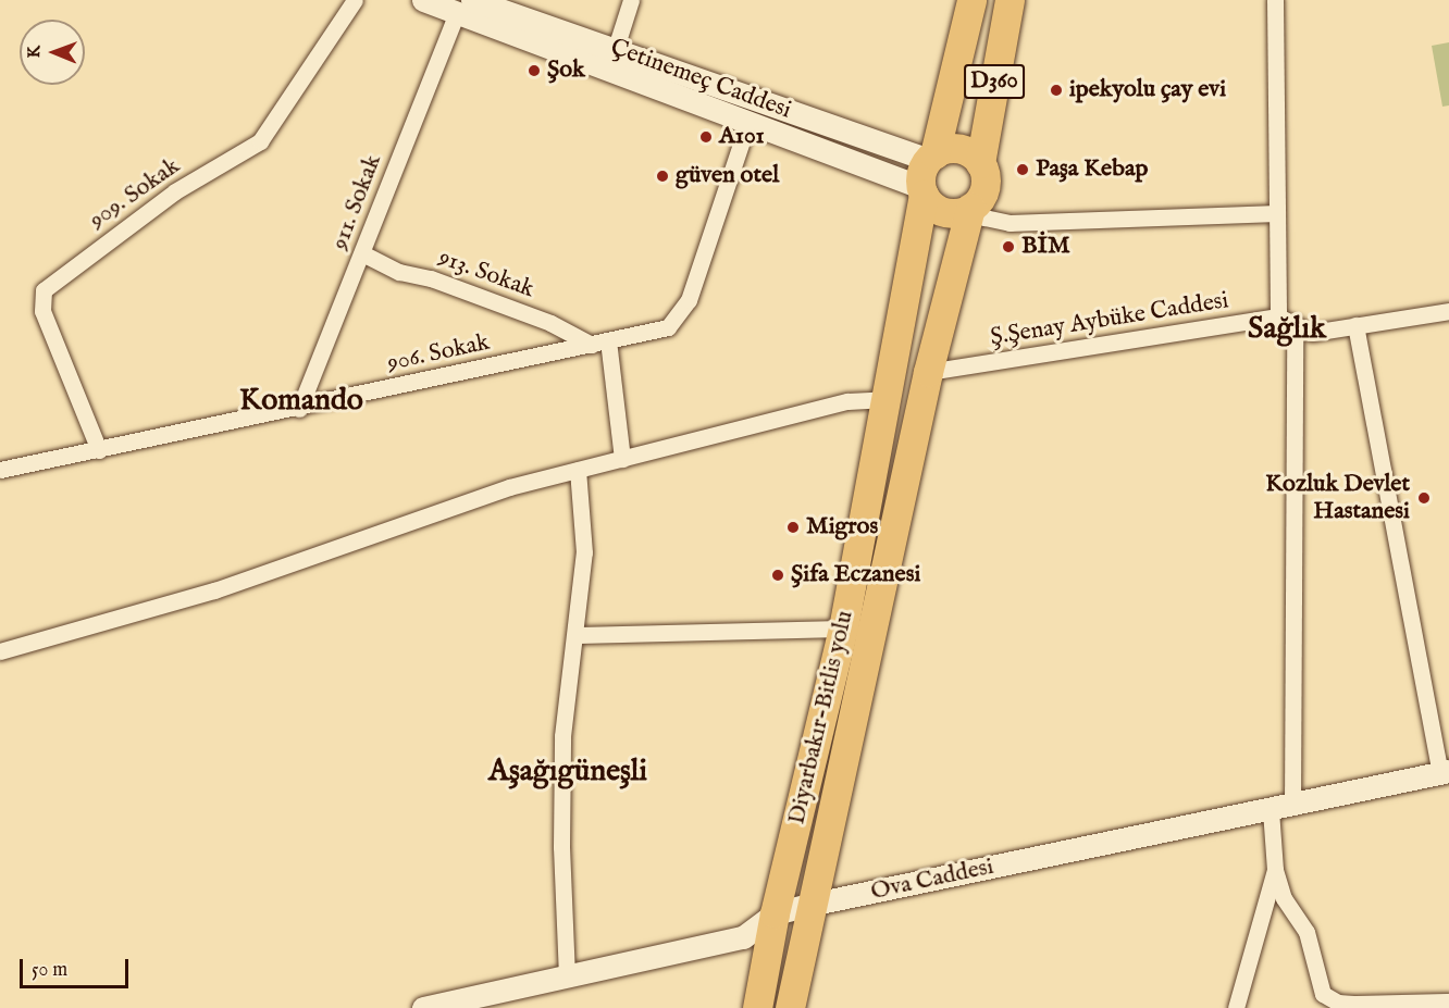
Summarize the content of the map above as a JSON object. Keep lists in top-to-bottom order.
{
  "streets": {
    "highway": ["D360", "Diyarbakır-Bitlis yolu"],
    "street": [
      "Çetinemeç Caddesi",
      "909. Sokak",
      "911. Sokak",
      "913. Sokak",
      "Ş.Şenay Aybüke Caddesi",
      "906. Sokak",
      "Ova Caddesi"
    ]
  },
  "crossings": [
    ["Çetinemeç Caddesi", "D360"],
    ["Çetinemeç Caddesi", "911. Sokak"],
    ["Çetinemeç Caddesi", "906. Sokak"],
    ["Çetinemeç Caddesi", "Diyarbakır-Bitlis yolu"],
    ["D360", "Diyarbakır-Bitlis yolu"],
    ["909. Sokak", "906. Sokak"],
    ["911. Sokak", "913. Sokak"],
    ["911. Sokak", "906. Sokak"],
    ["913. Sokak", "906. Sokak"],
    ["Ş.Şenay Aybüke Caddesi", "Diyarbakır-Bitlis yolu"],
    ["Diyarbakır-Bitlis yolu", "Ova Caddesi"]
  ],
  "districts": ["Sağlık", "Komando", "Aşağıgüneşli"],
  "places": [
    "Şok",
    "ipekyolu çay evi",
    "A101",
    "Paşa Kebap",
    "güven otel",
    "BİM",
    "Kozluk Devlet Hastanesi",
    "Migros",
    "Şifa Eczanesi"
  ],
  "scale_bar": "50 m",
  "north": "left"
}
